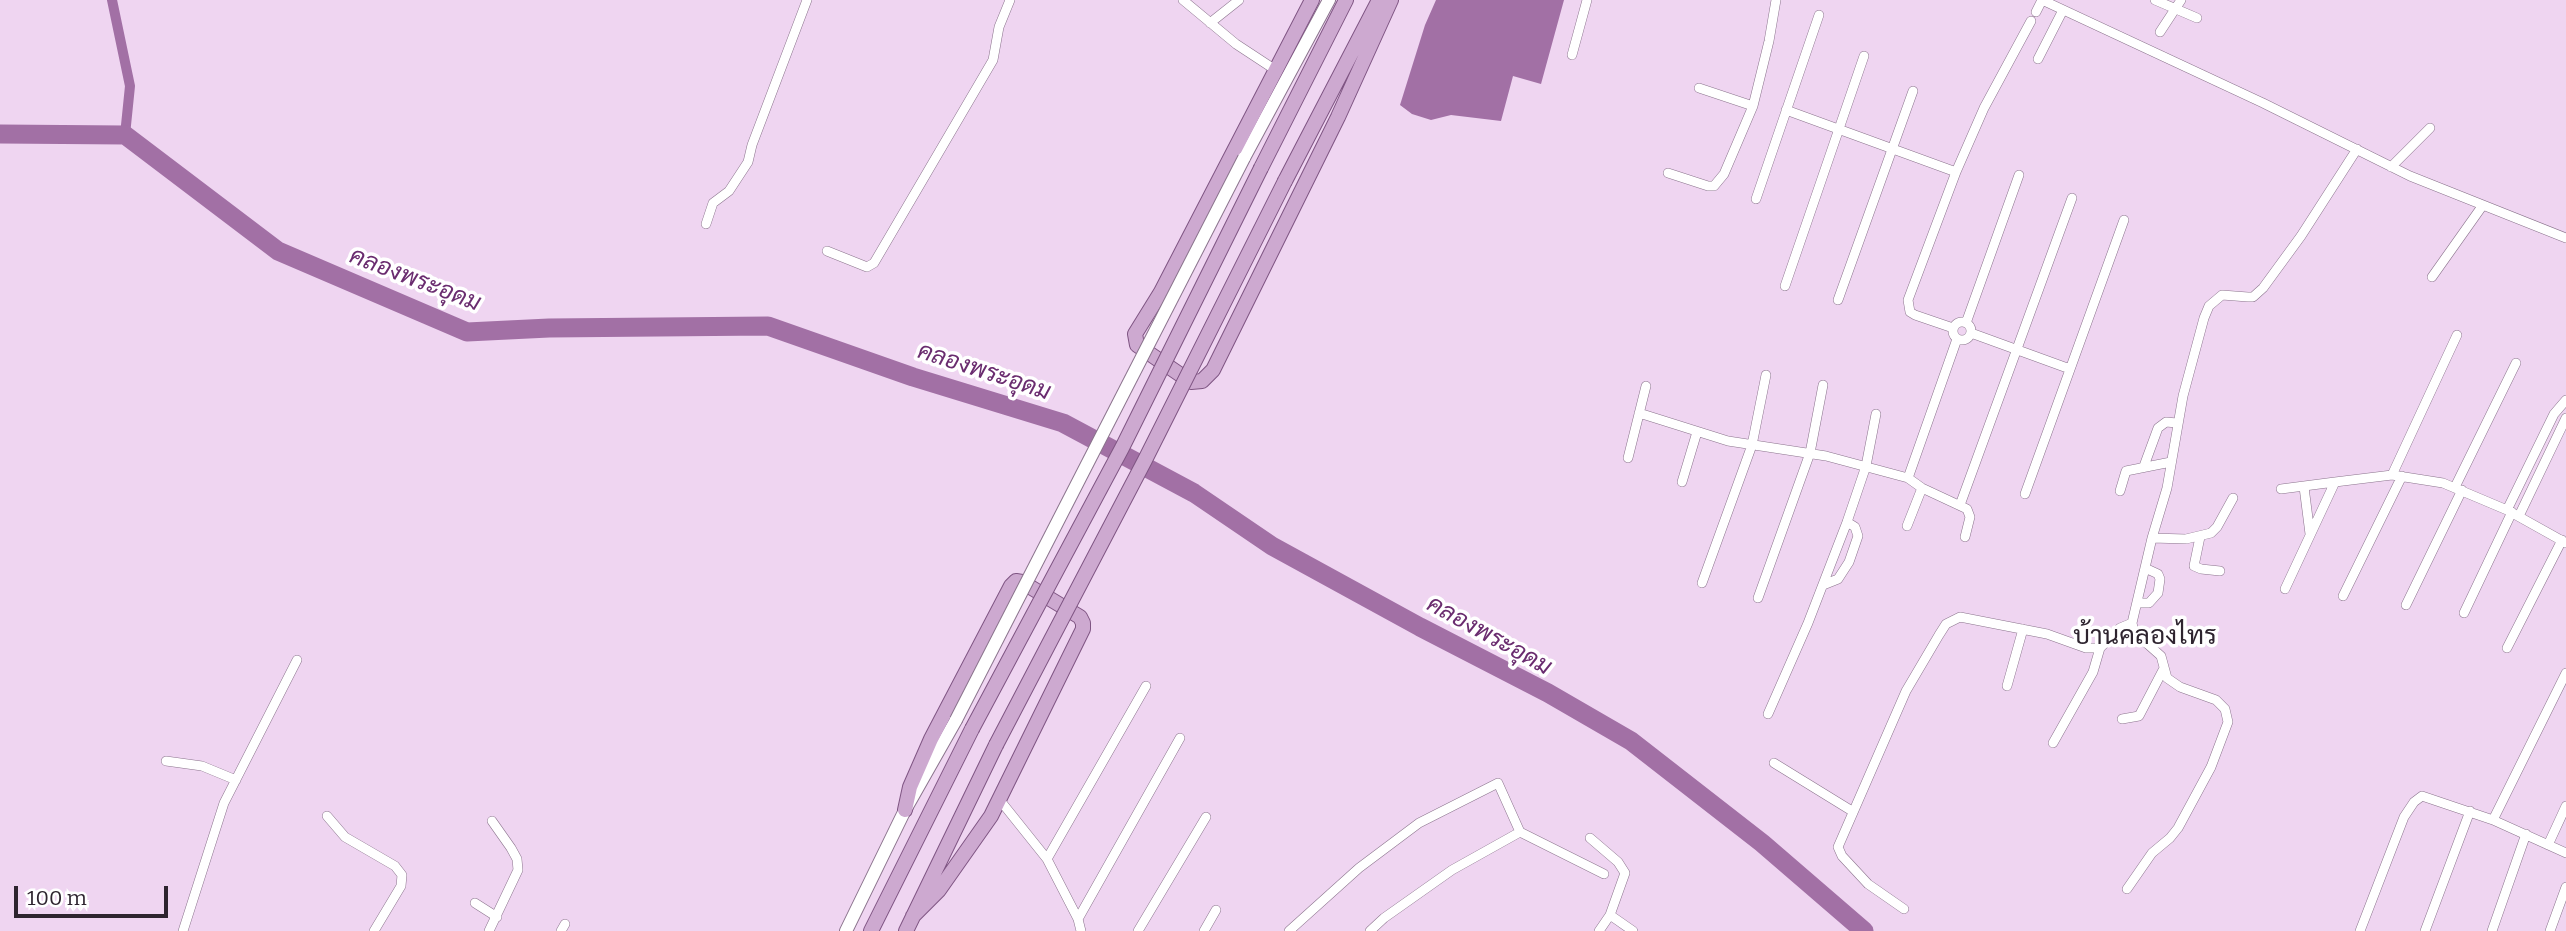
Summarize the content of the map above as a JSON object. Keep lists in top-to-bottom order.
{
  "districts": ["บ้านคลองไทร"],
  "water": ["คลองพระอุดม"],
  "scale_bar": "100 m"
}
